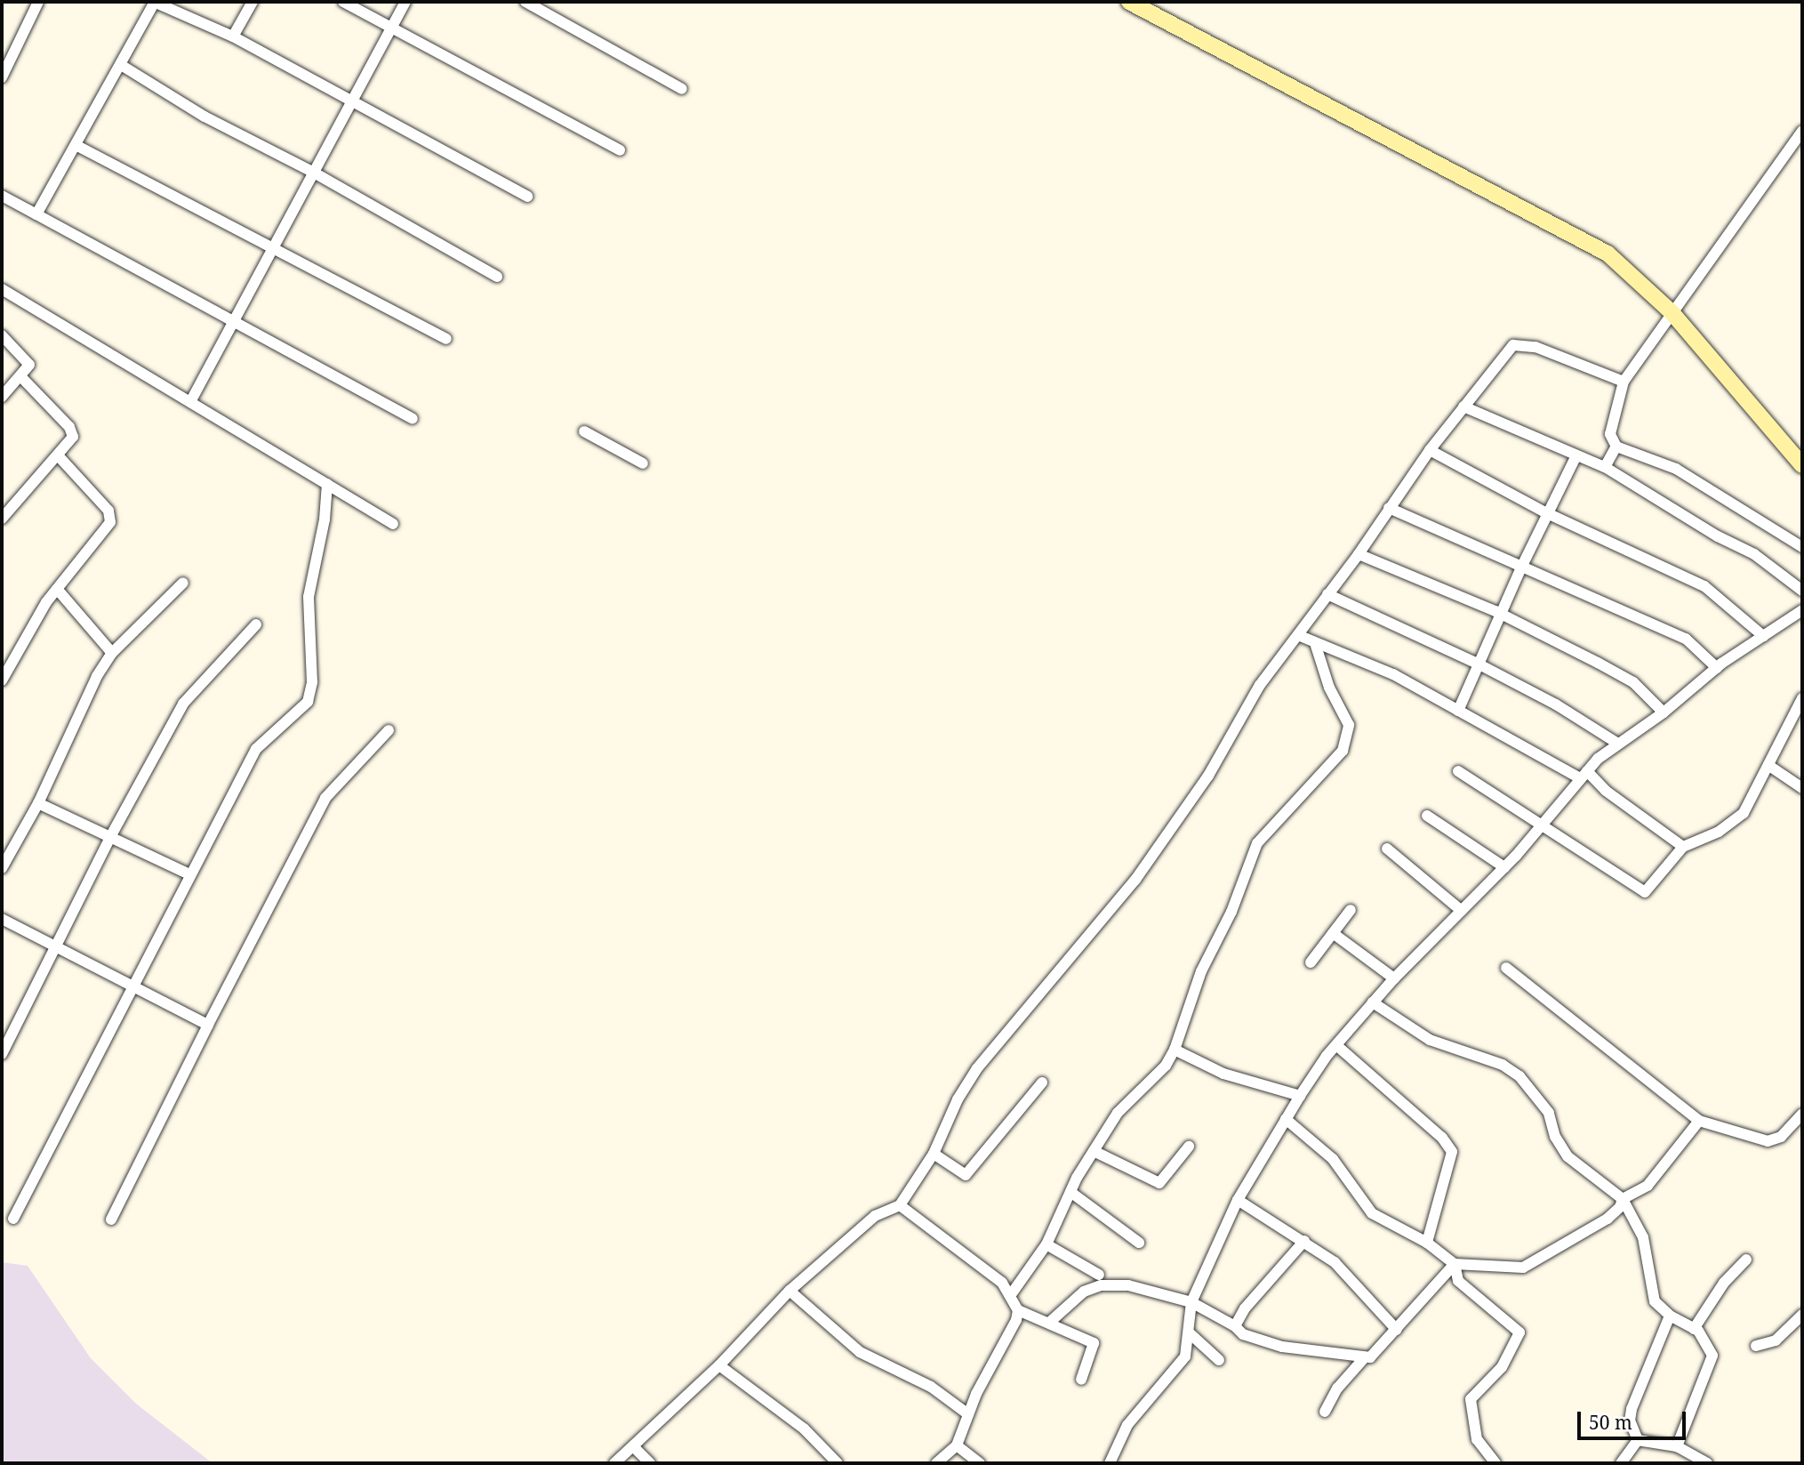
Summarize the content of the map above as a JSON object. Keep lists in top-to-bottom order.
{
  "scale_bar": "50 m"
}
